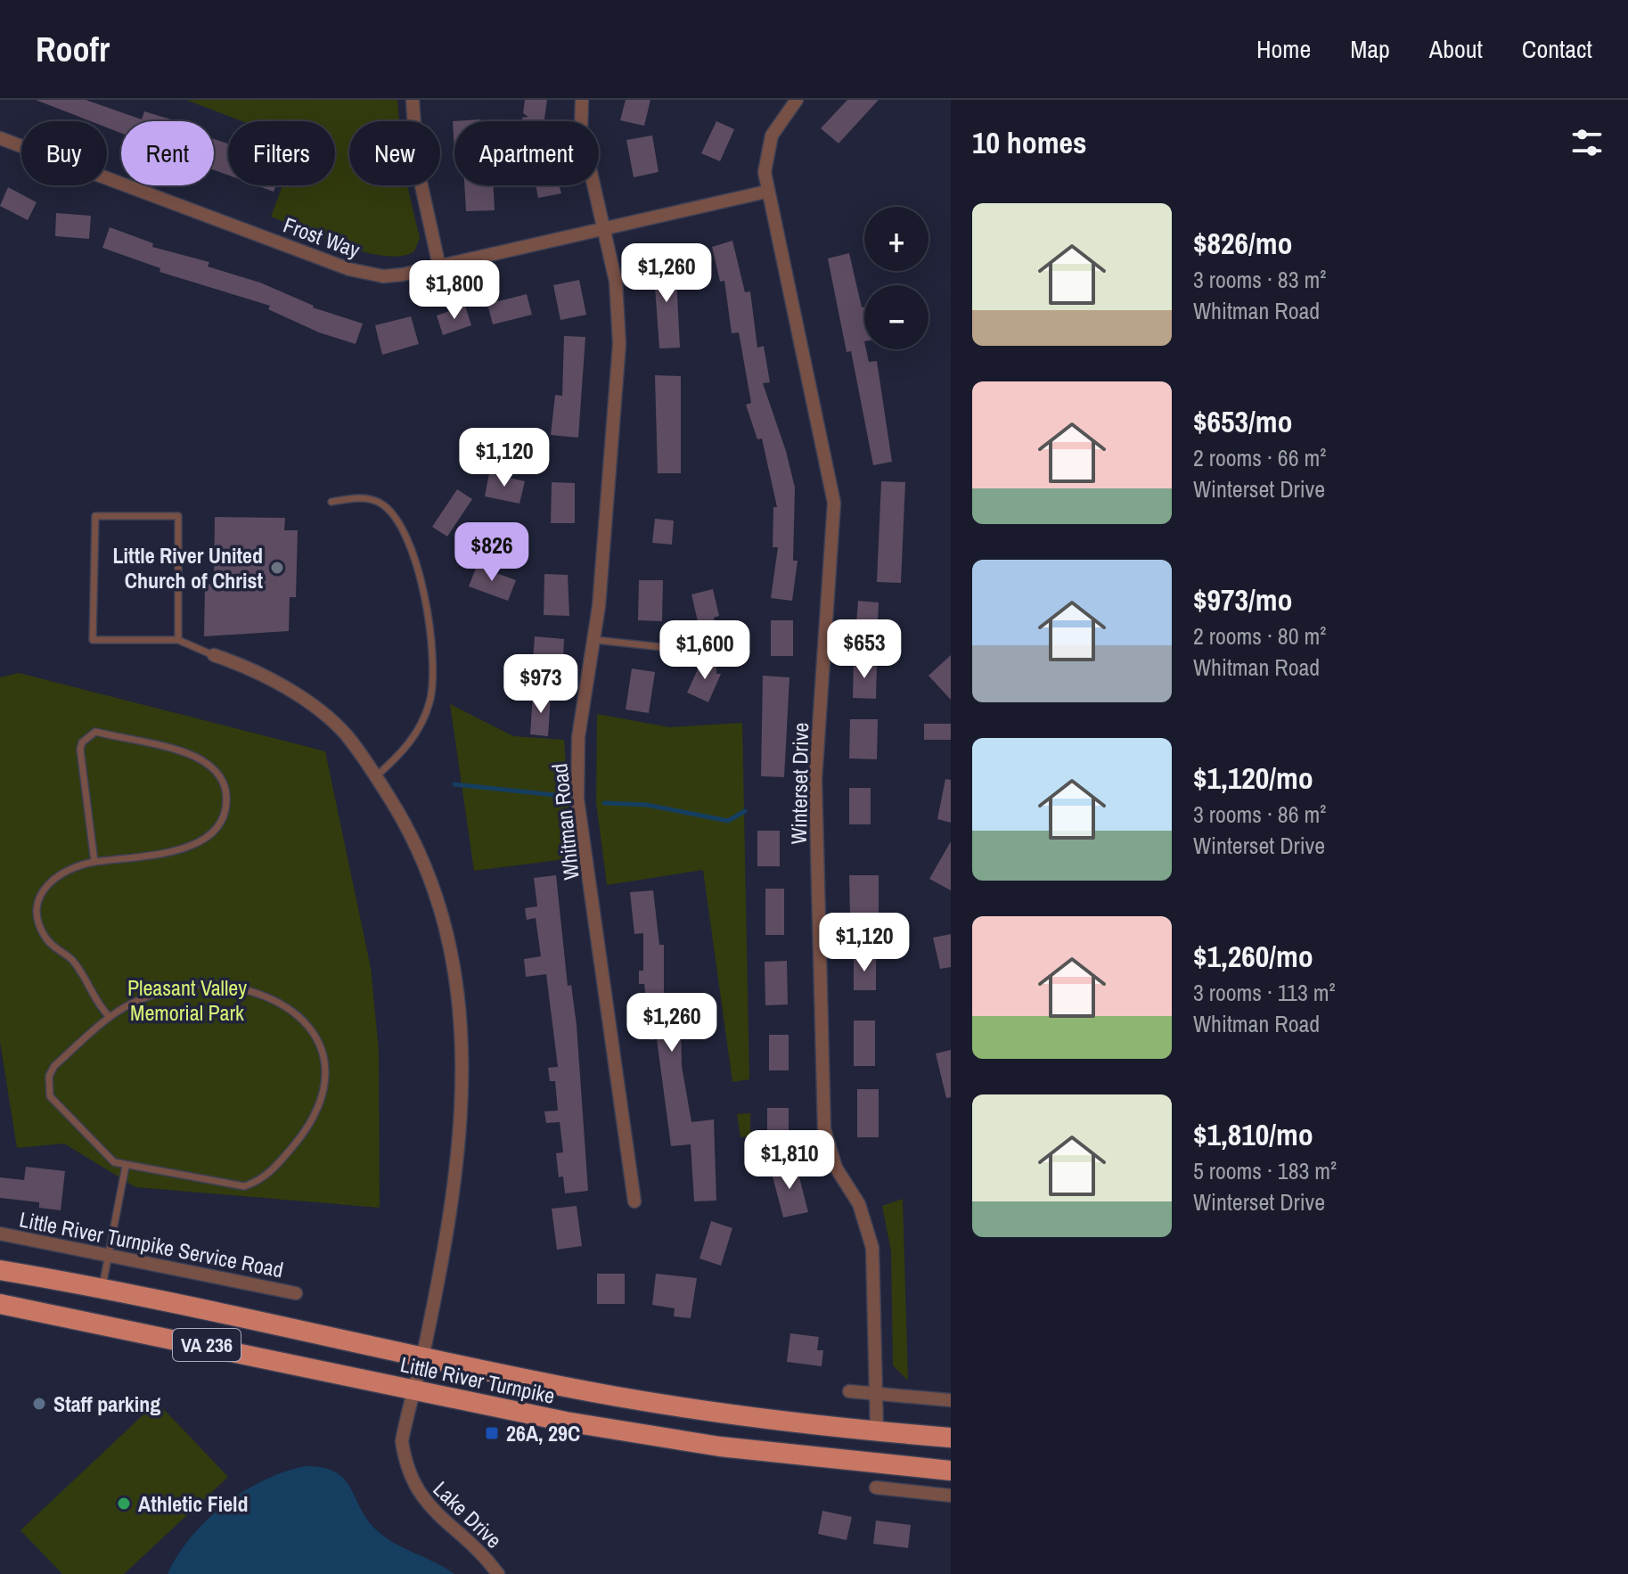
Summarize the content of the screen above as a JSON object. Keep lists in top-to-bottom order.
{
  "streets": {
    "main road": ["VA 236", "Little River Turnpike"],
    "street": [
      "Frost Way",
      "Winterset Drive",
      "Whitman Road",
      "Little River Turnpike Service Road",
      "Lake Drive"
    ]
  },
  "crossings": [
    ["Frost Way", "Winterset Drive"],
    ["Frost Way", "Whitman Road"],
    ["Winterset Drive", "Little River Turnpike"],
    ["Little River Turnpike", "Lake Drive"]
  ],
  "parks": ["Pleasant Valley Memorial Park"],
  "places": {
    "other": ["Little River United Church of Christ", "Staff parking", "Athletic Field"],
    "transit": ["26A, 29C"]
  },
  "page": {
    "header": "Roofr",
    "nav": [
      "Home",
      "Map",
      "About",
      "Contact"
    ],
    "heading": "10 homes",
    "chip": [
      "Buy",
      "Rent",
      "Filters",
      "New",
      "Apartment"
    ],
    "list": [
      {
        "name": "$826/mo",
        "note": "3 rooms · 83 m² · Whitman Road"
      },
      {
        "name": "$653/mo",
        "note": "2 rooms · 66 m² · Winterset Drive"
      },
      {
        "name": "$973/mo",
        "note": "2 rooms · 80 m² · Whitman Road"
      },
      {
        "name": "$1,120/mo",
        "note": "3 rooms · 86 m² · Winterset Drive"
      },
      {
        "name": "$1,260/mo",
        "note": "3 rooms · 113 m² · Whitman Road"
      },
      {
        "name": "$1,810/mo",
        "note": "5 rooms · 183 m² · Winterset Drive"
      }
    ],
    "map_buttons": ["+", "−"],
    "price": [
      "$1,260",
      "$1,800",
      "$1,120",
      "$826",
      "$653",
      "$1,600",
      "$973",
      "$1,120",
      "$1,260",
      "$1,810"
    ]
  }
}
